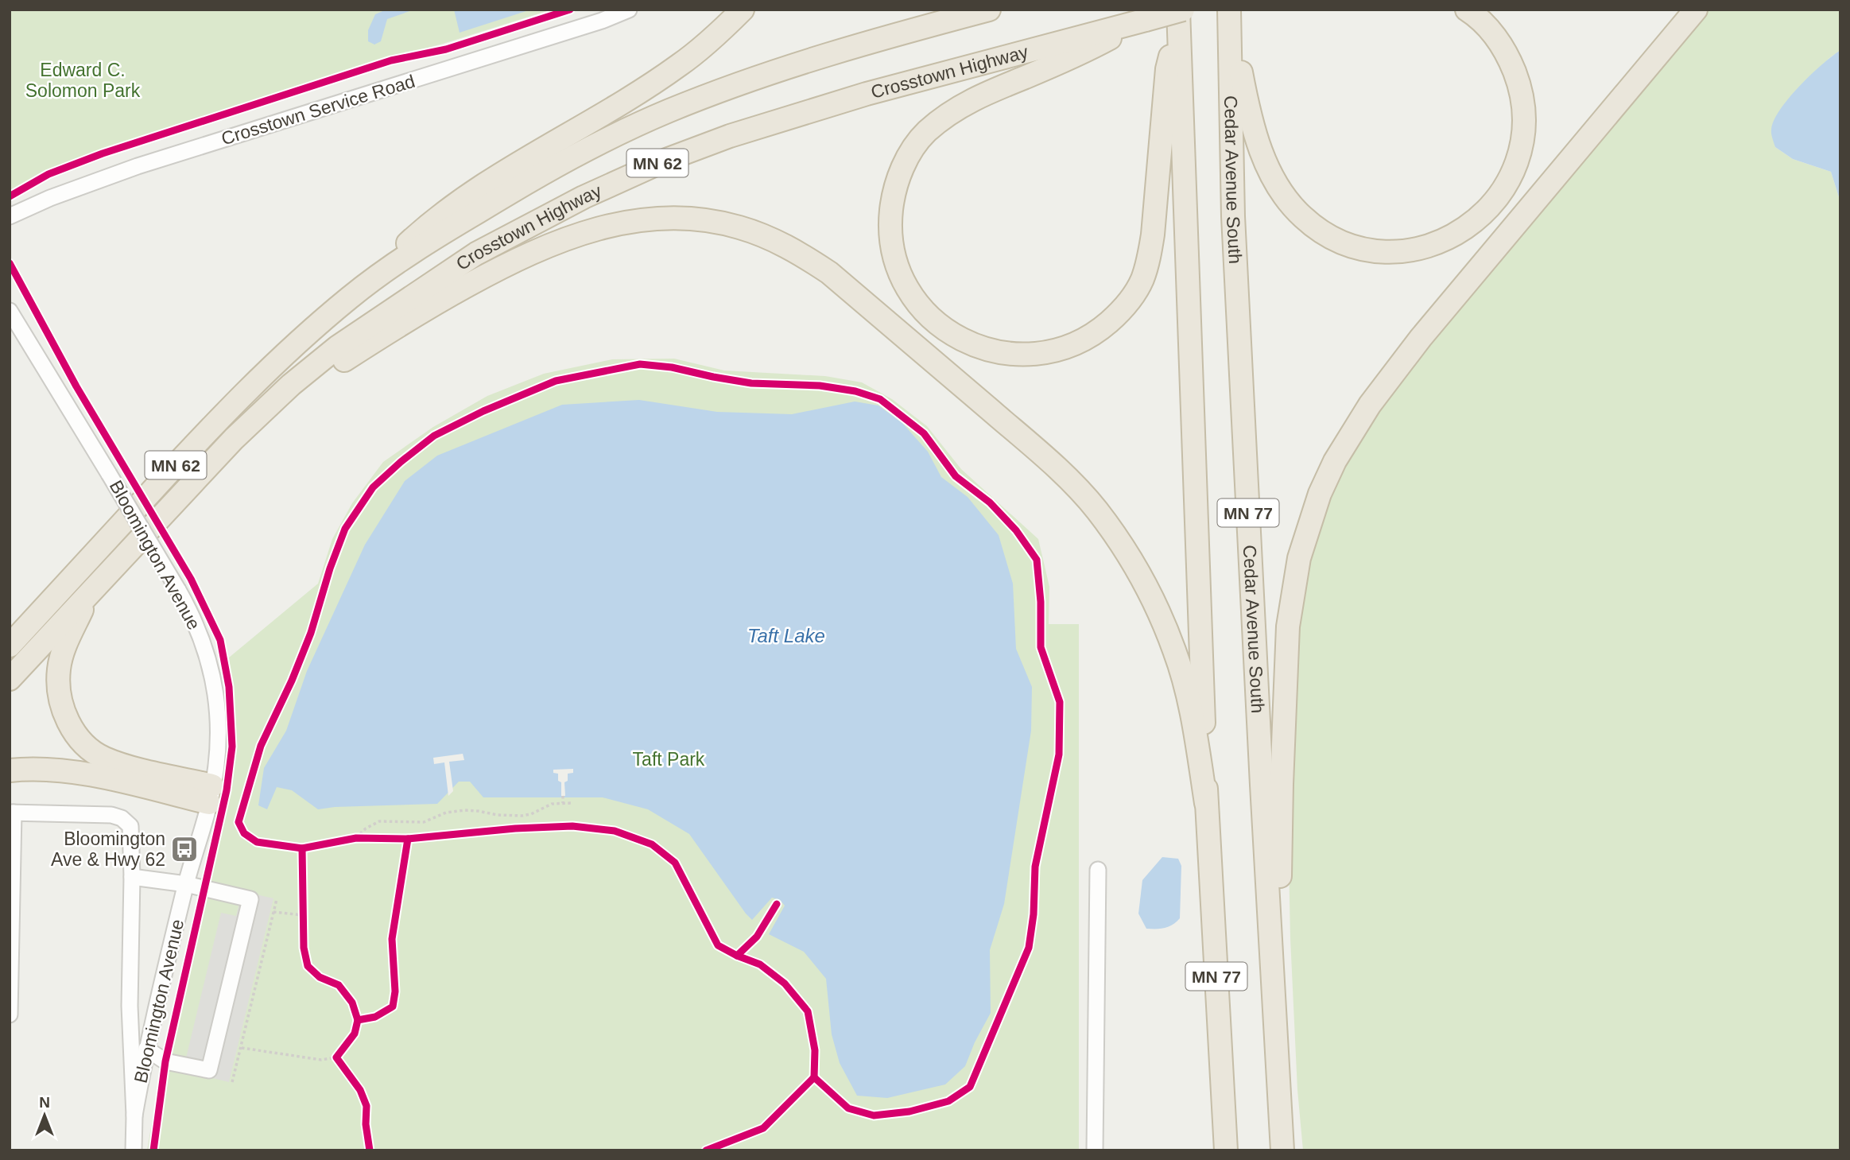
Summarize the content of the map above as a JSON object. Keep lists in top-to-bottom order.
{
  "streets": {
    "highway": [
      "Crosstown Highway",
      "MN 62",
      "Cedar Avenue South",
      "MN 77"
    ],
    "street": ["Crosstown Service Road", "Bloomington Avenue"]
  },
  "crossings": [
    ["Crosstown Highway", "MN 77"]
  ],
  "water": ["Taft Lake"],
  "parks": ["Edward C. Solomon Park", "Taft Park"],
  "places": {
    "bus stop": ["Bloomington Ave & Hwy 62"]
  },
  "north": "top"
}
